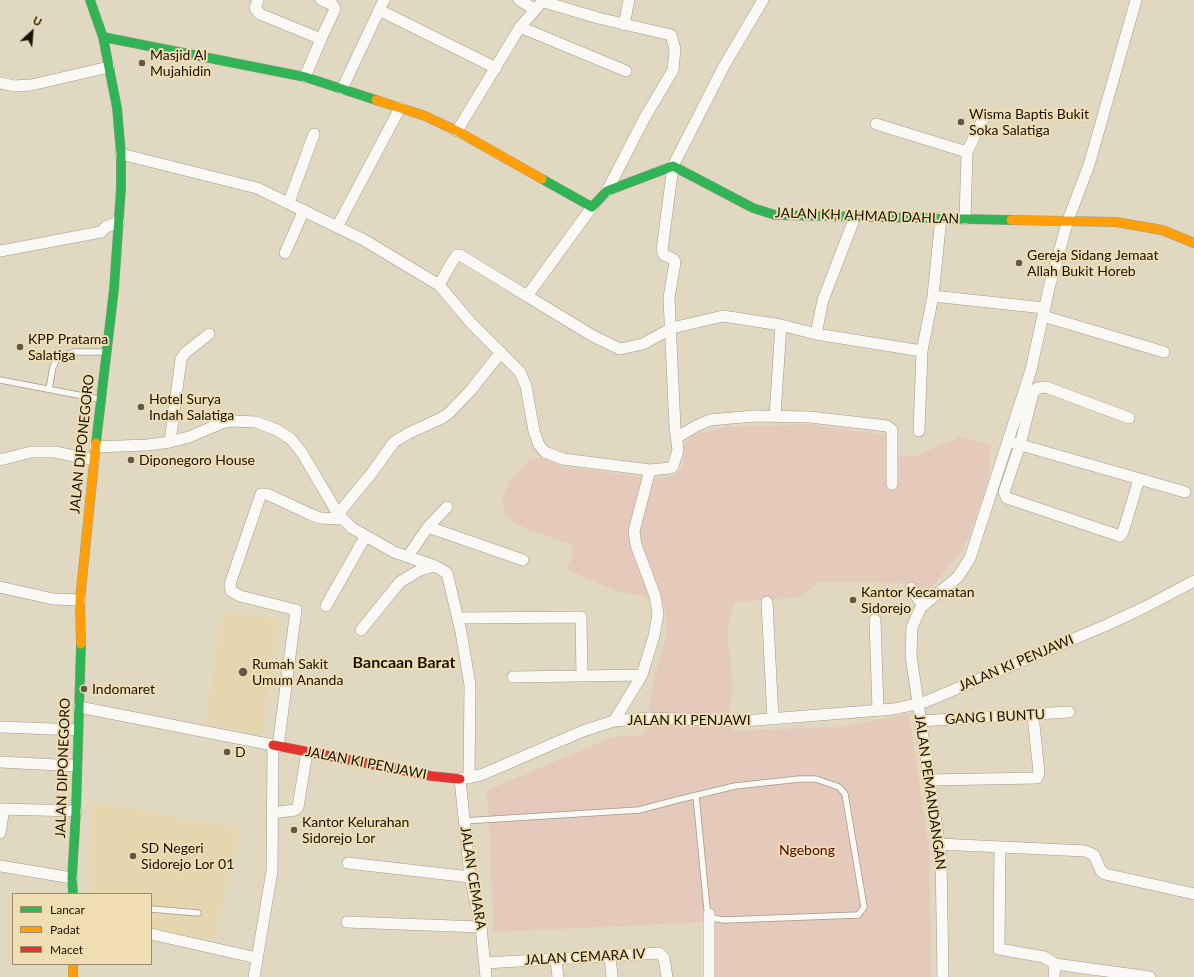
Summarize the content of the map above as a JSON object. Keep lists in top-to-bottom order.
{
  "streets": {
    "street": [
      "JALAN KH AHMAD DAHLAN",
      "JALAN DIPONEGORO",
      "JALAN KI PENJAWI",
      "GANG I BUNTU",
      "JALAN PEMANDANGAN",
      "JALAN CEMARA",
      "JALAN CEMARA IV"
    ]
  },
  "crossings": [
    ["JALAN DIPONEGORO", "JALAN KI PENJAWI"],
    ["JALAN KI PENJAWI", "JALAN PEMANDANGAN"],
    ["JALAN KI PENJAWI", "JALAN CEMARA"],
    ["GANG I BUNTU", "JALAN PEMANDANGAN"],
    ["JALAN CEMARA", "JALAN CEMARA IV"]
  ],
  "districts": ["Bancaan Barat"],
  "parks": ["Ngebong"],
  "places": [
    "Masjid Al Mujahidin",
    "Wisma Baptis Bukit Soka Salatiga",
    "Gereja Sidang Jemaat Allah Bukit Horeb",
    "KPP Pratama Salatiga",
    "Hotel Surya Indah Salatiga",
    "Diponegoro House",
    "Kantor Kecamatan Sidorejo",
    "Rumah Sakit Umum Ananda",
    "Indomaret",
    "D",
    "Kantor Kelurahan Sidorejo Lor",
    "SD Negeri Sidorejo Lor 01"
  ],
  "legend": ["Lancar", "Padat", "Macet"],
  "north": "top right"
}
